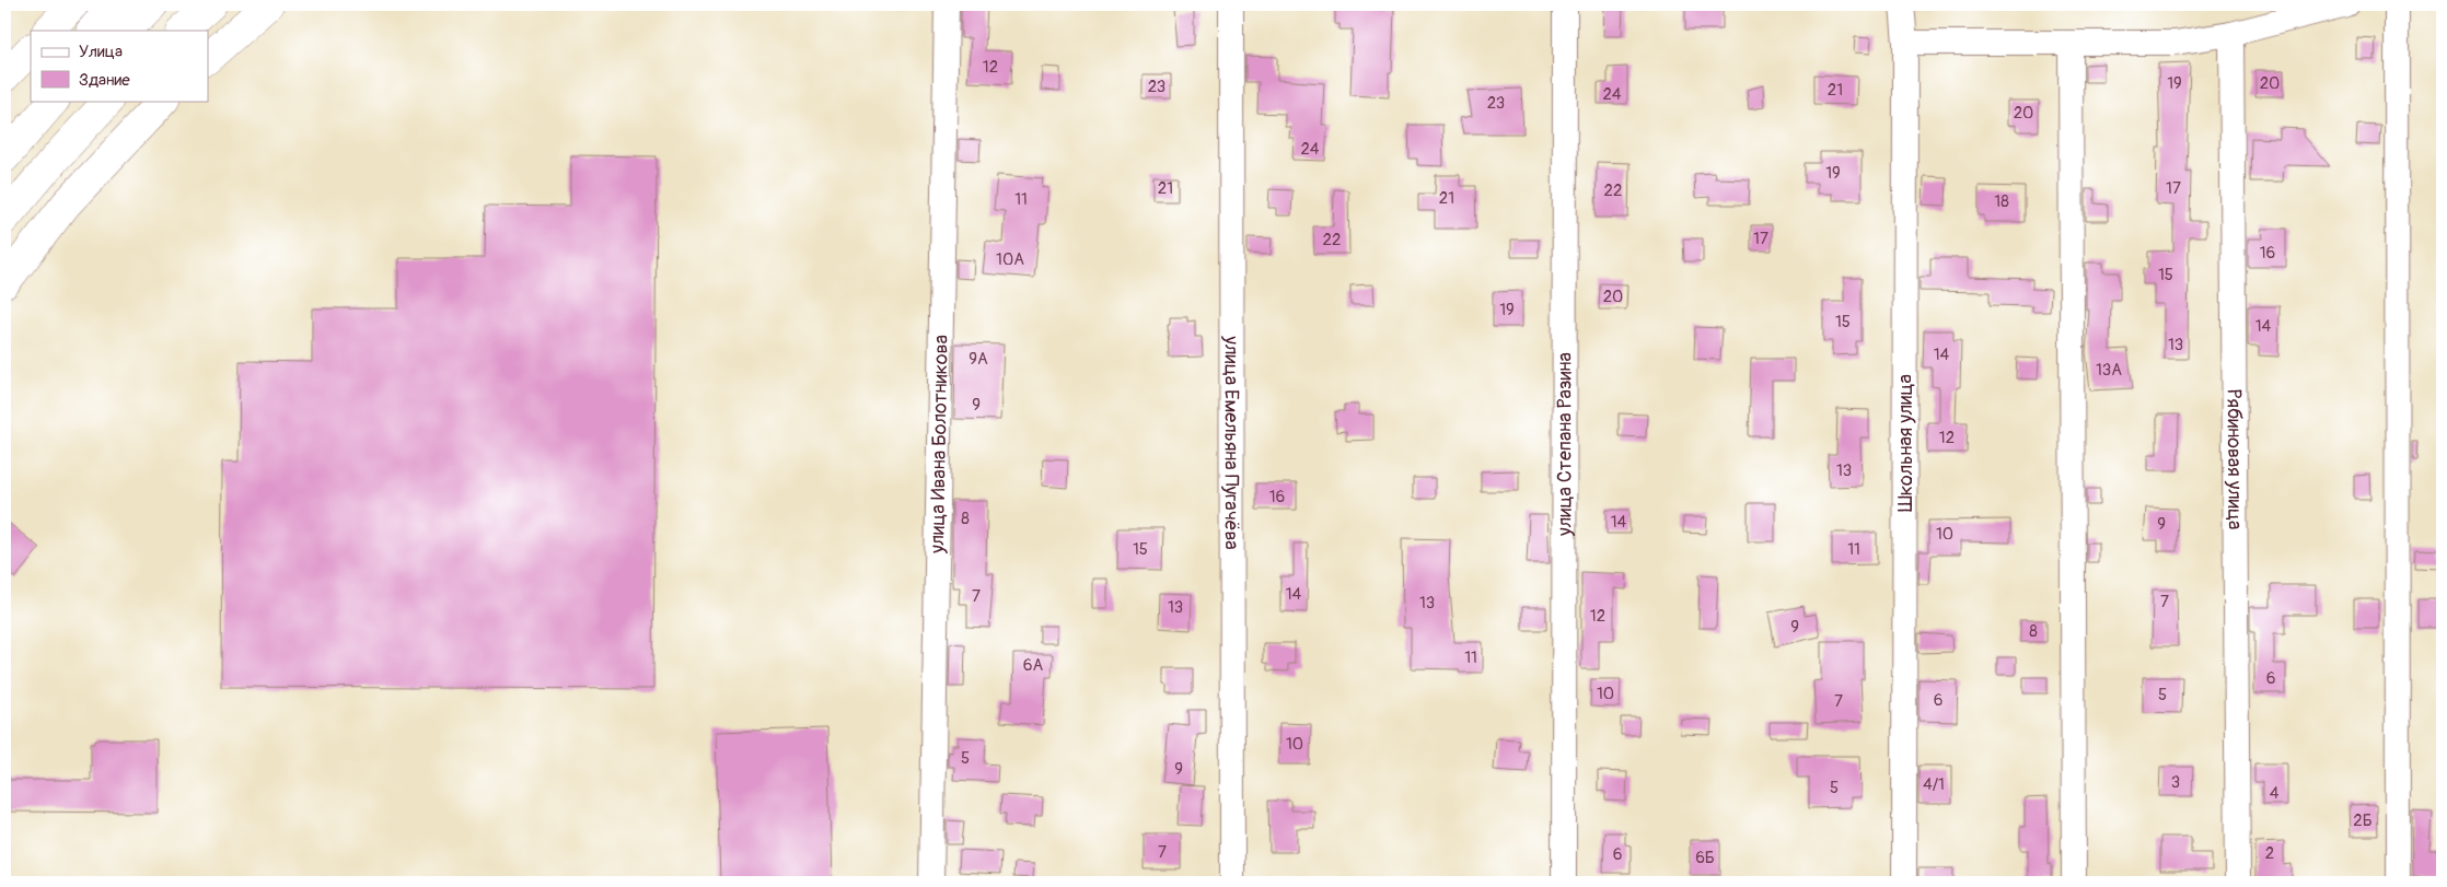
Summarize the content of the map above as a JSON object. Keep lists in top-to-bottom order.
{
  "streets": {
    "street": [
      "улица Емельяна Пугачёва",
      "Школьная улица",
      "улица Ивана Болотникова",
      "улица Степана Разина",
      "Рябиновая улица"
    ]
  },
  "house_numbers": [
    "12",
    "19",
    "20",
    "23",
    "21",
    "24",
    "23",
    "20",
    "24",
    "19",
    "21",
    "17",
    "22",
    "21",
    "11",
    "18",
    "17",
    "22",
    "16",
    "10А",
    "15",
    "20",
    "19",
    "15",
    "14",
    "13",
    "14",
    "9А",
    "13А",
    "9",
    "12",
    "13",
    "16",
    "8",
    "14",
    "9",
    "10",
    "15",
    "11",
    "14",
    "7",
    "7",
    "13",
    "13",
    "12",
    "9",
    "8",
    "11",
    "6А",
    "6",
    "10",
    "5",
    "6",
    "7",
    "10",
    "5",
    "9",
    "3",
    "4/1",
    "5",
    "4",
    "2Б",
    "7",
    "2",
    "6",
    "6Б"
  ],
  "legend": ["Улица", "Здание"]
}
